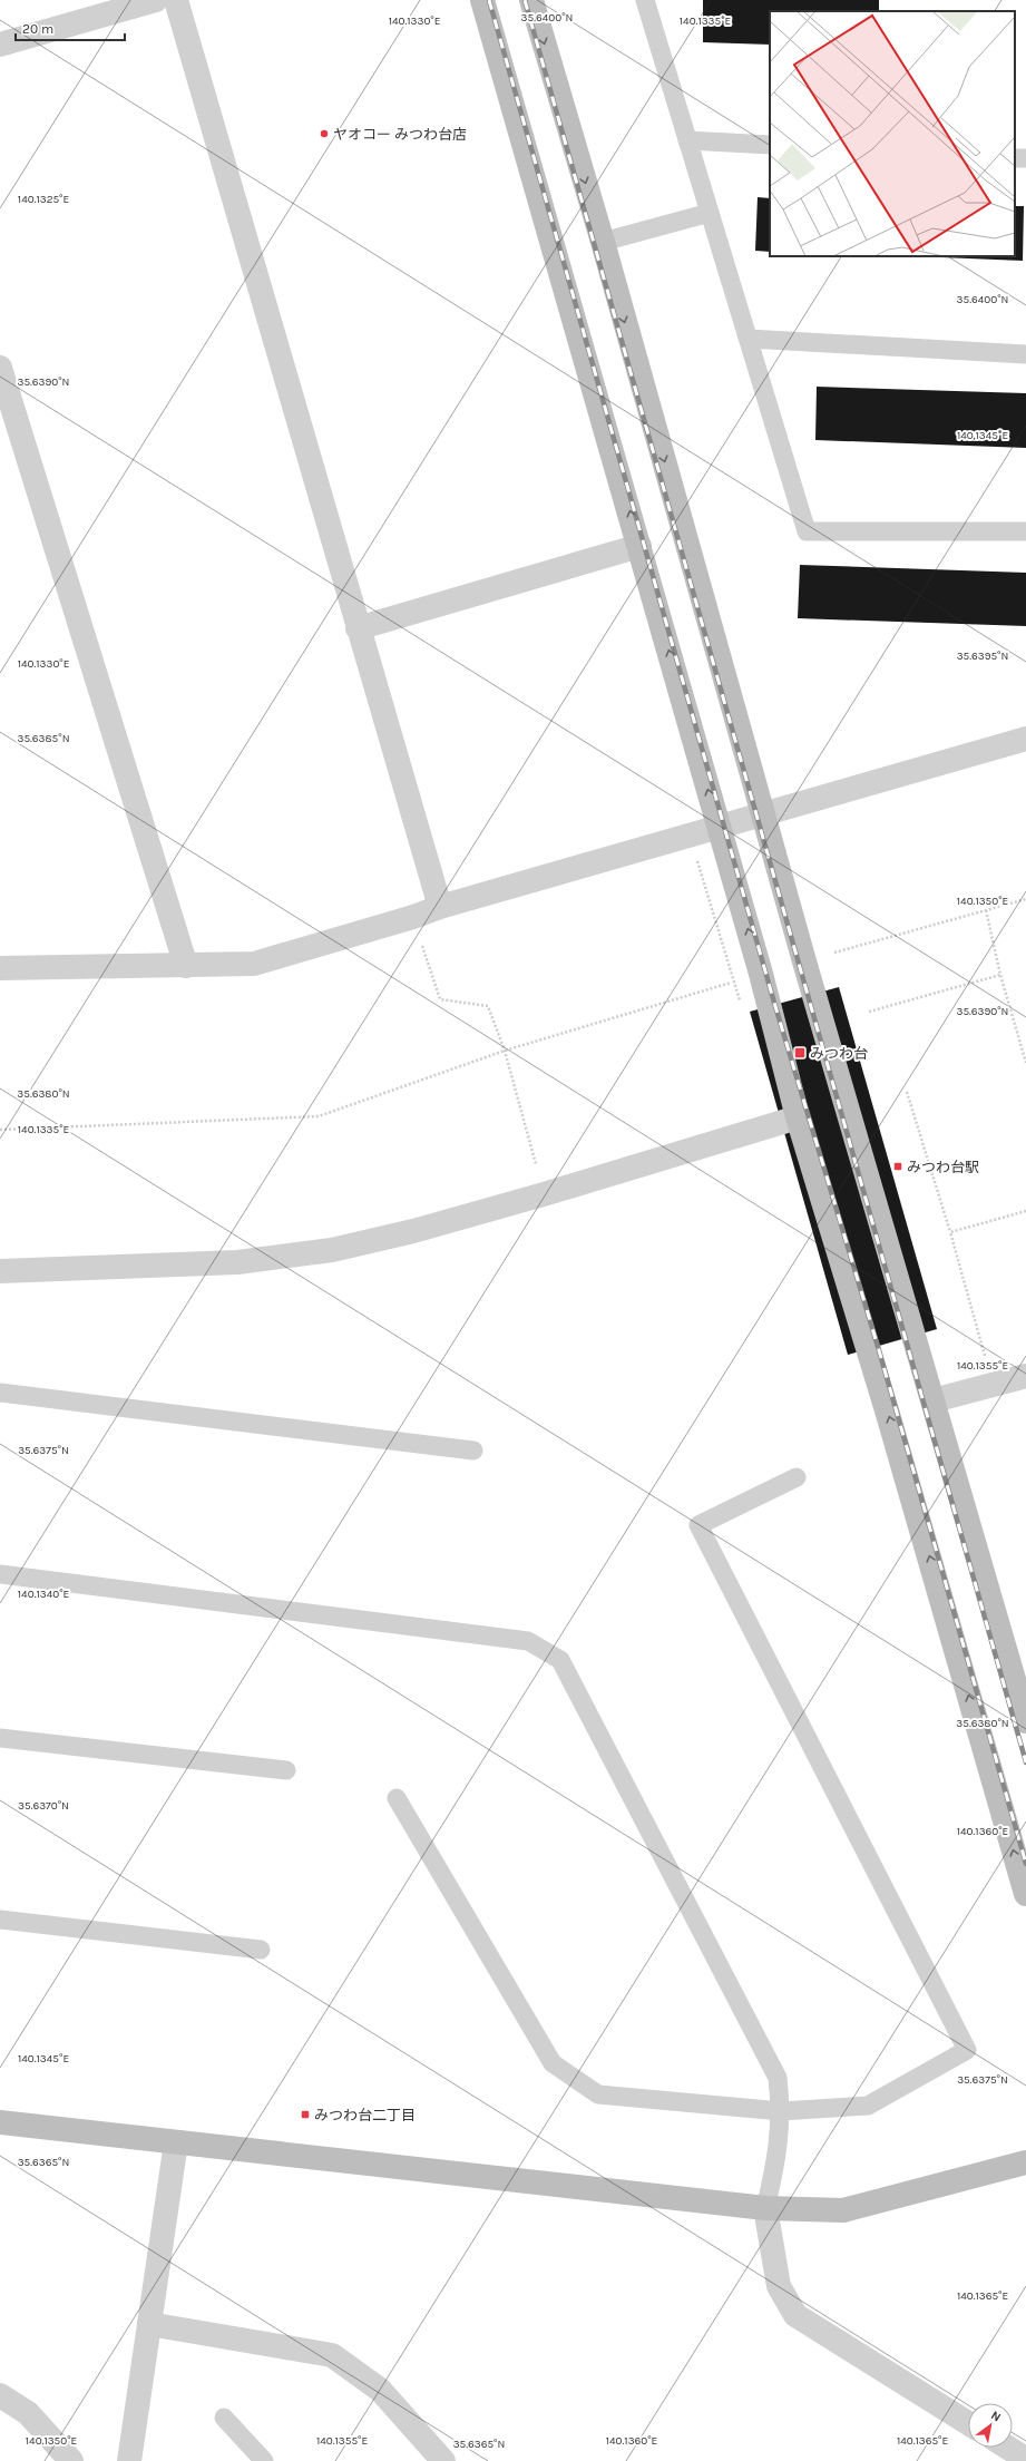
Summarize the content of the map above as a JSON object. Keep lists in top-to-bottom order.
{
  "places": {
    "other": ["ヤオコー みつわ台店"],
    "transit": ["みつわ台", "みつわ台駅", "みつわ台二丁目"]
  },
  "scale_bar": "20 m",
  "north": "top right",
  "coordinates": [
    "35.6400°N",
    "140.1330°E",
    "140.1335°E",
    "140.1325°E",
    "35.6390°N",
    "140.1345°E",
    "35.6395°N",
    "35.6385°N",
    "140.1350°E",
    "35.6380°N",
    "140.1355°E",
    "35.6375°N",
    "140.1340°E",
    "35.6370°N",
    "140.1360°E",
    "35.6365°N",
    "140.1365°E"
  ]
}
